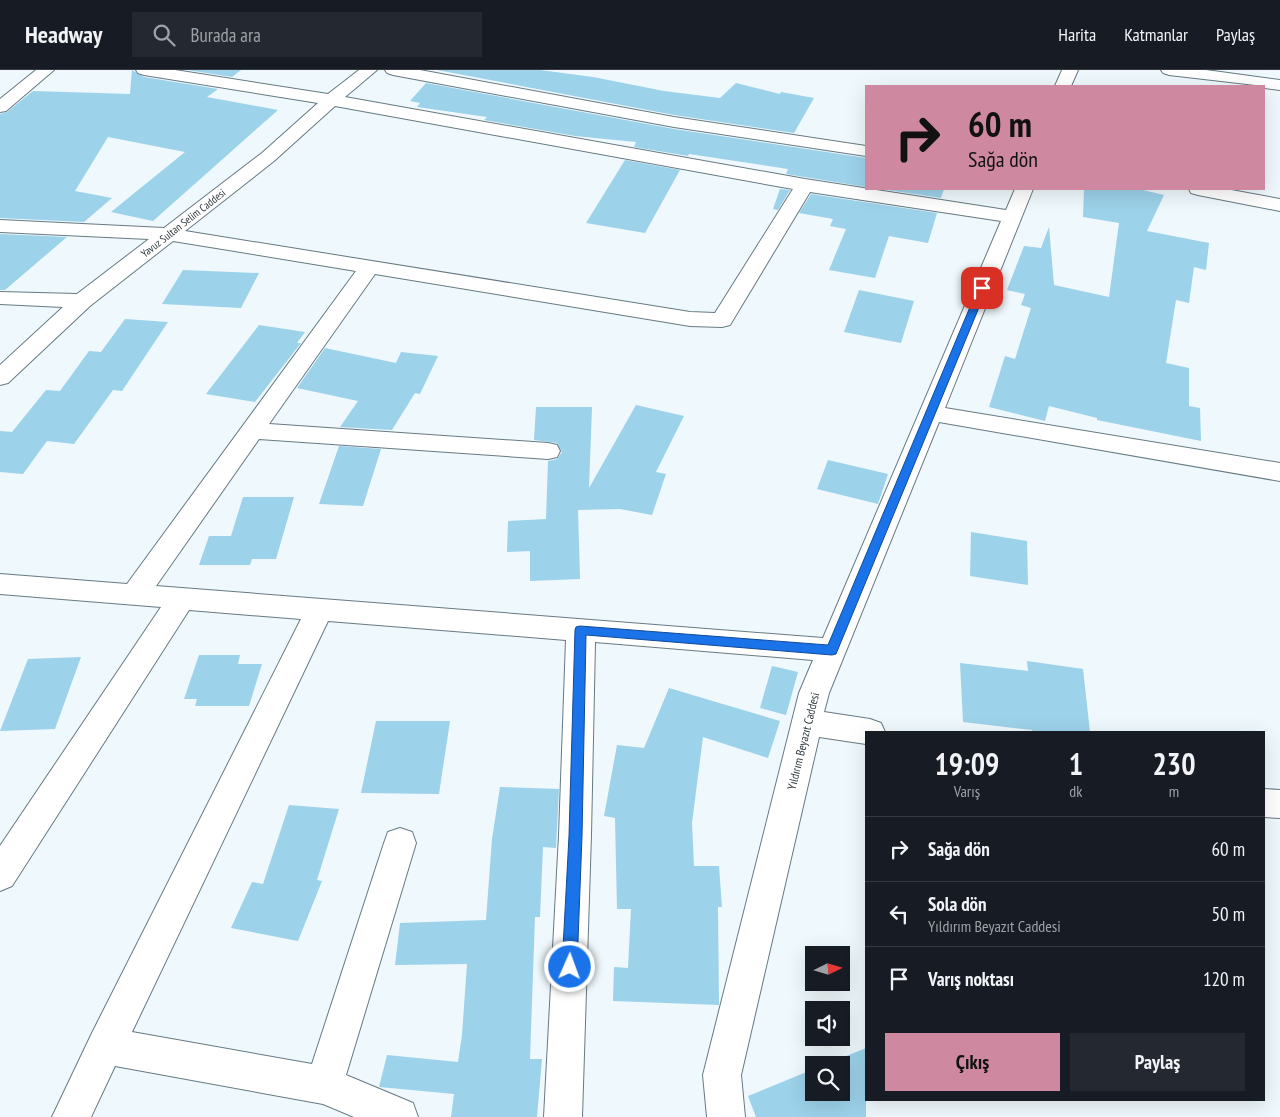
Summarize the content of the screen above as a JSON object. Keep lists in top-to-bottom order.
{
  "streets": {
    "street": ["Yavuz Sultan Selim Caddesi", "Yıldırım Beyazıt Caddesi"]
  },
  "north": "right",
  "page": {
    "header": "Headway",
    "search": "Burada ara",
    "nav": ["Harita", "Katmanlar", "Paylaş"],
    "turn": ["60 m", "Sağa dön"],
    "eta": [
      "19:09",
      "Varış",
      "1",
      "dk",
      "230",
      "m"
    ],
    "list": [
      {
        "name": "Sağa dön",
        "value": "60 m"
      },
      {
        "name": "Sola dön",
        "note": "Yıldırım Beyazıt Caddesi",
        "value": "50 m"
      },
      {
        "name": "Varış noktası",
        "value": "120 m"
      }
    ],
    "buttons": ["Çıkış", "Paylaş"]
  }
}
